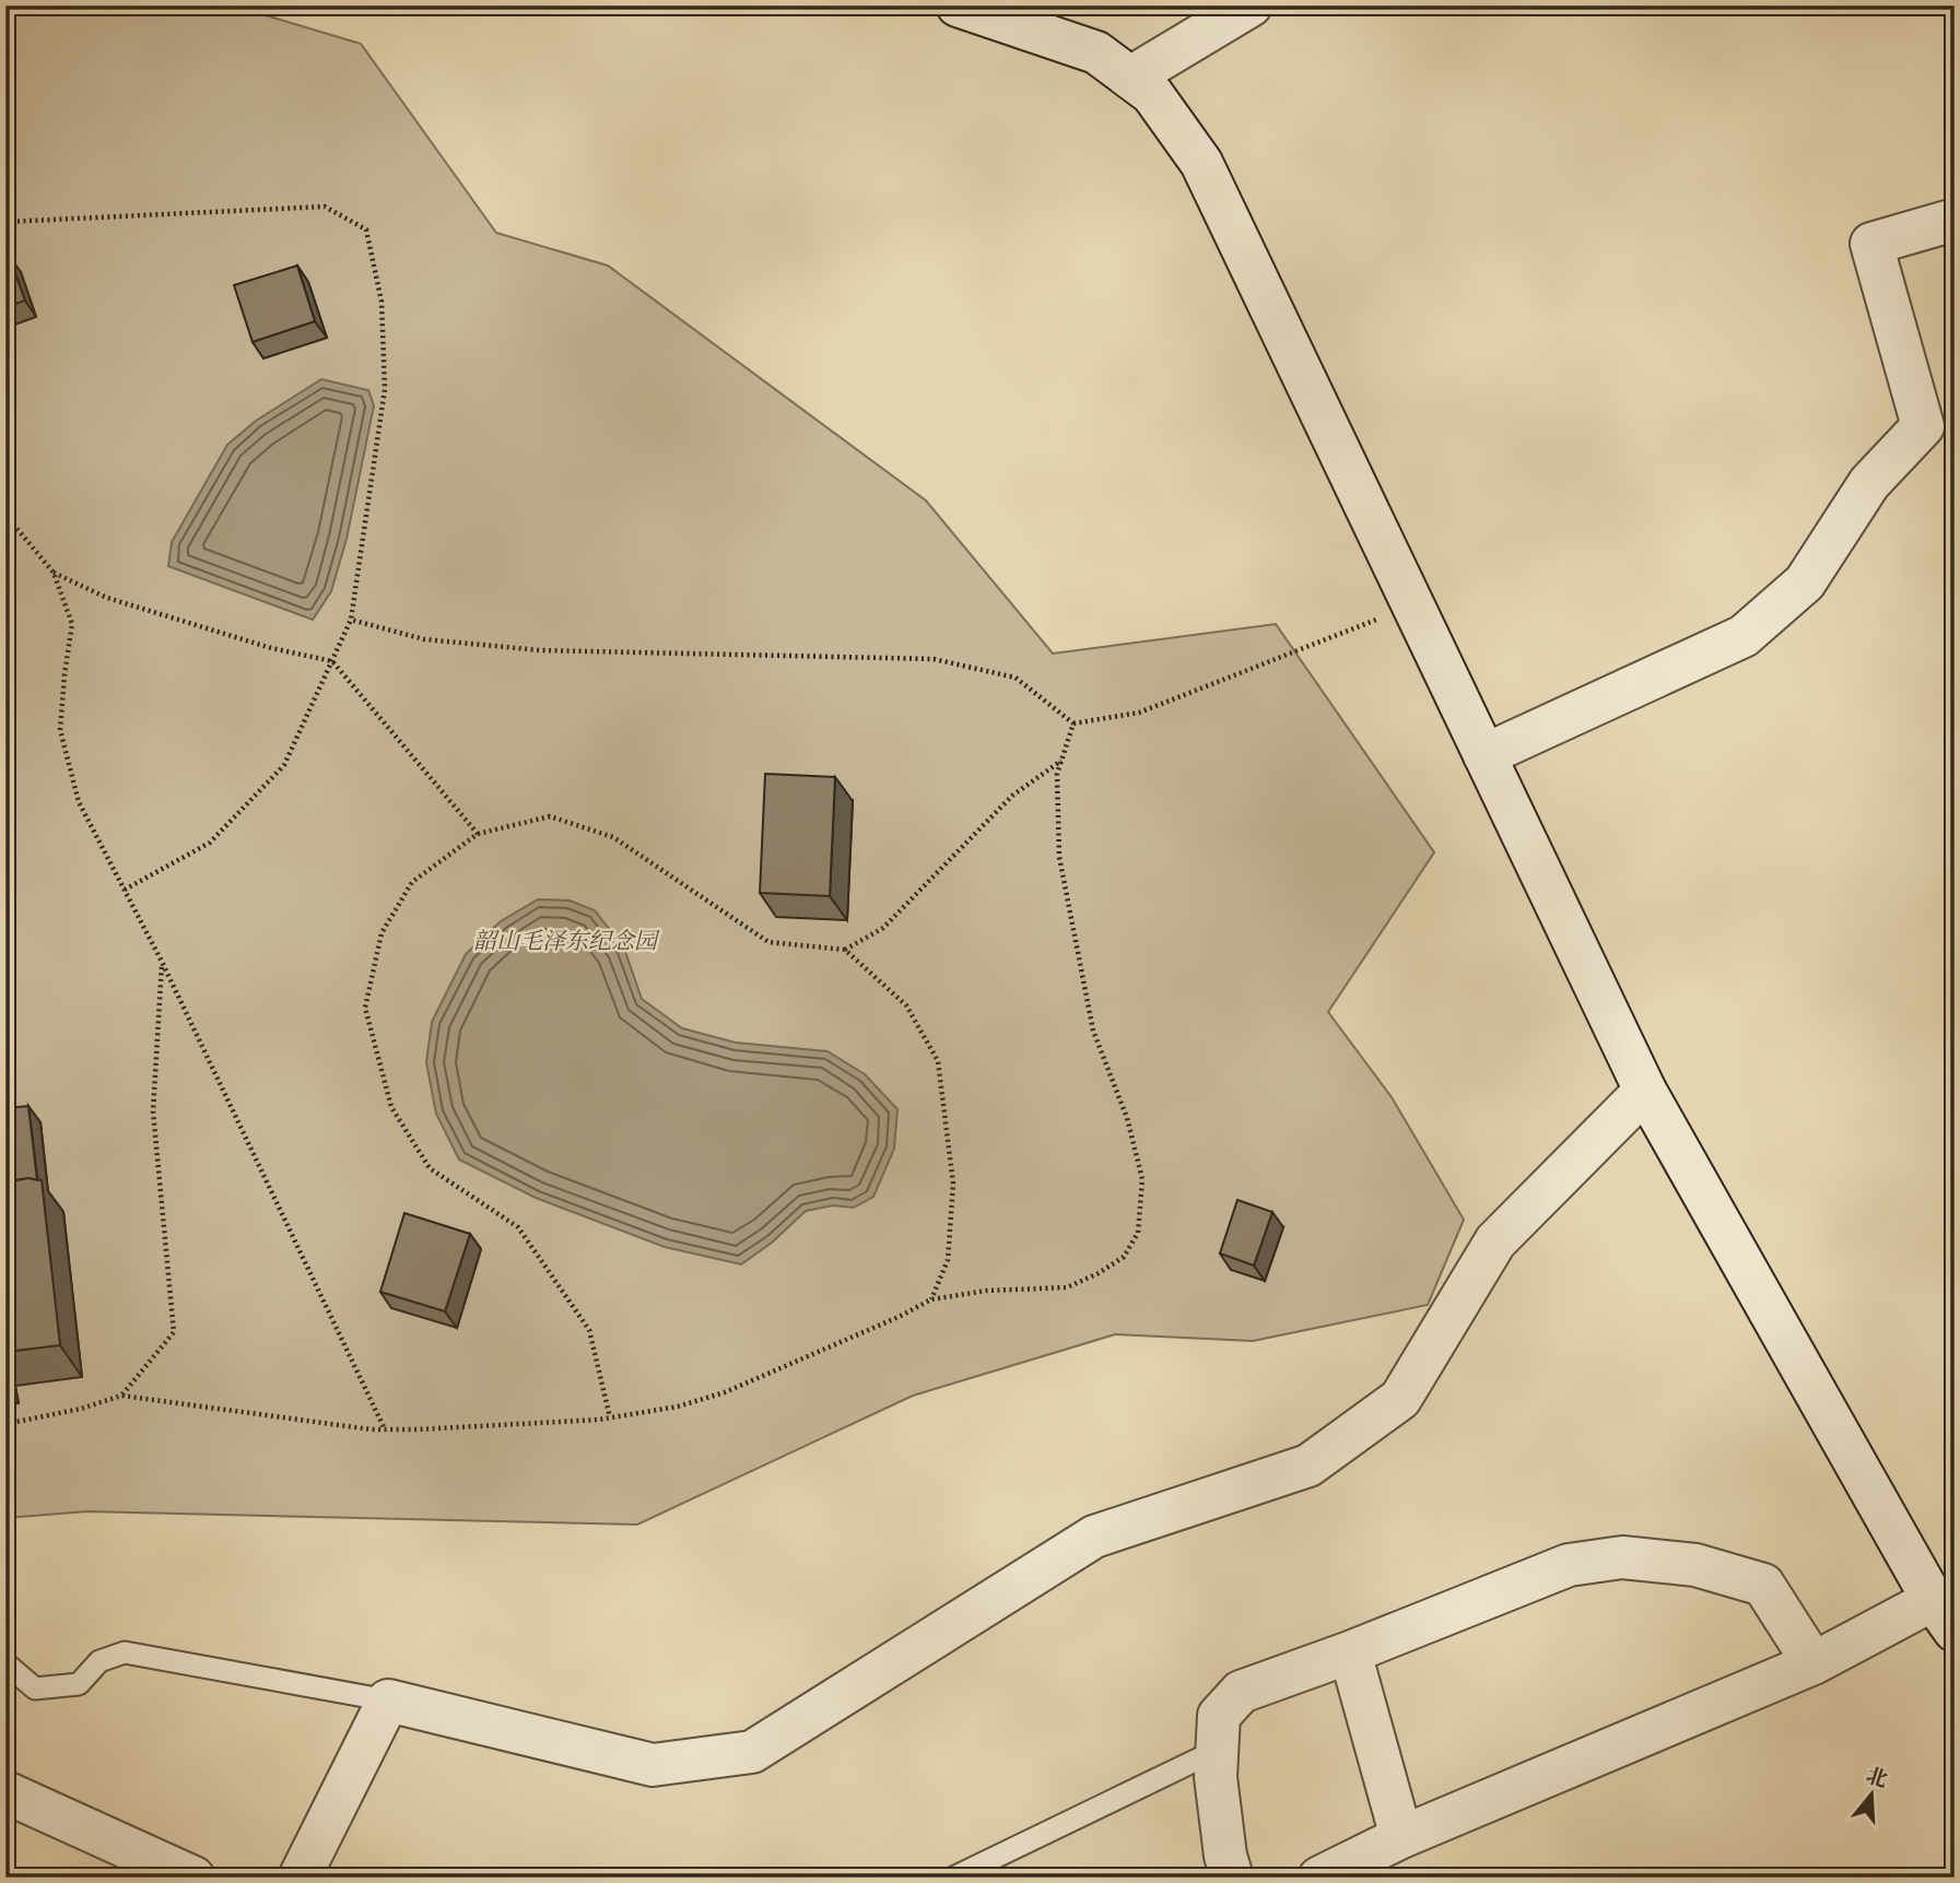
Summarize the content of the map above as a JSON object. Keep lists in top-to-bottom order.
{
  "parks": ["韶山毛泽东纪念园"],
  "north": "top"
}
